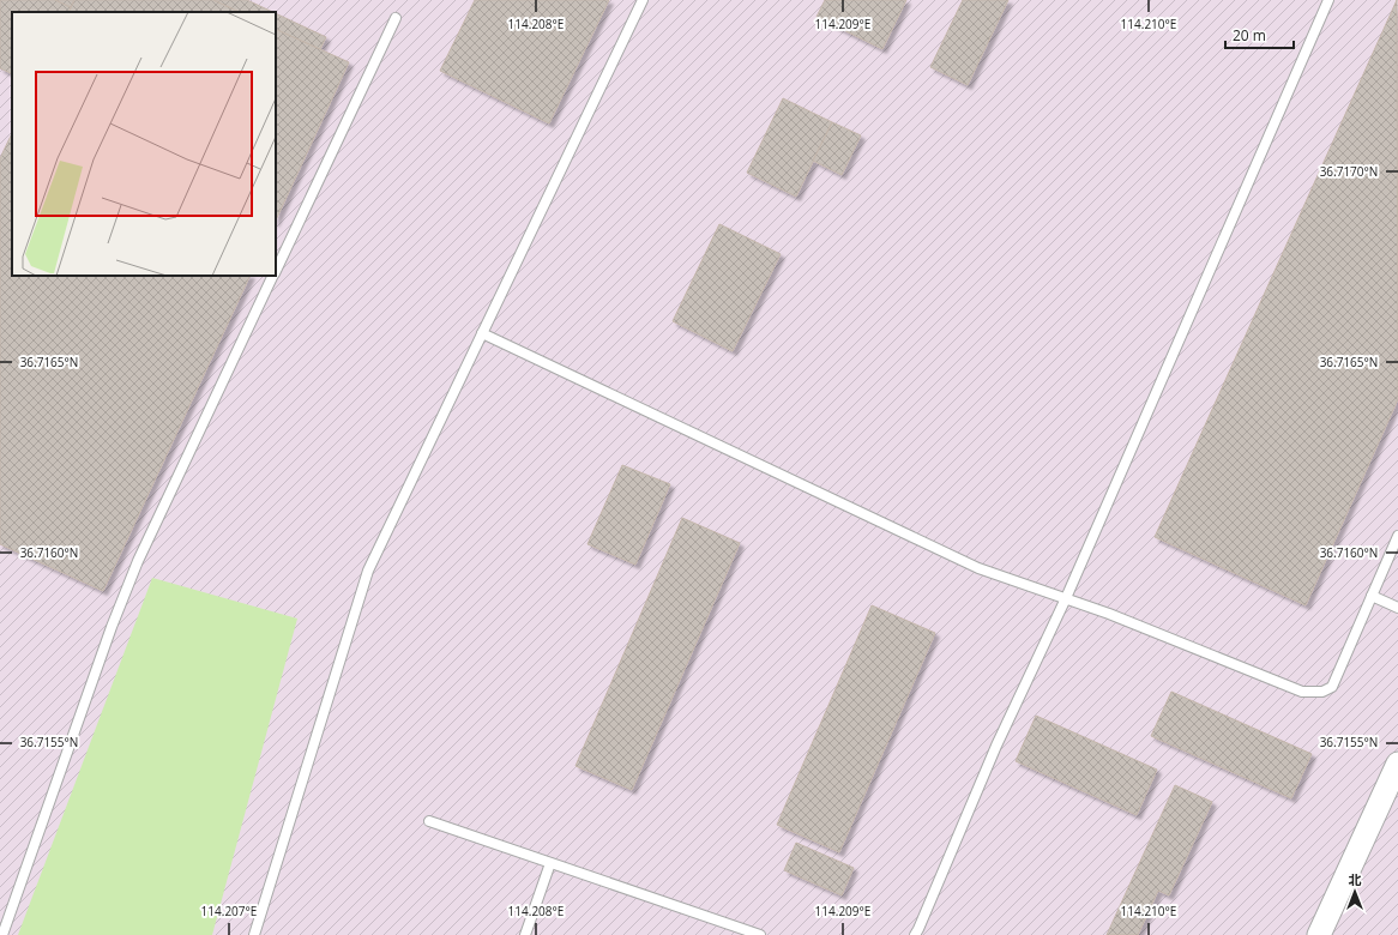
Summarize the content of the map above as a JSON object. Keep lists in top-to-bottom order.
{
  "scale_bar": "20 m",
  "north": "top",
  "coordinates": [
    "114.208°E",
    "114.209°E",
    "114.210°E",
    "36.7170°N",
    "36.7165°N",
    "36.7160°N",
    "36.7155°N",
    "114.207°E"
  ]
}
